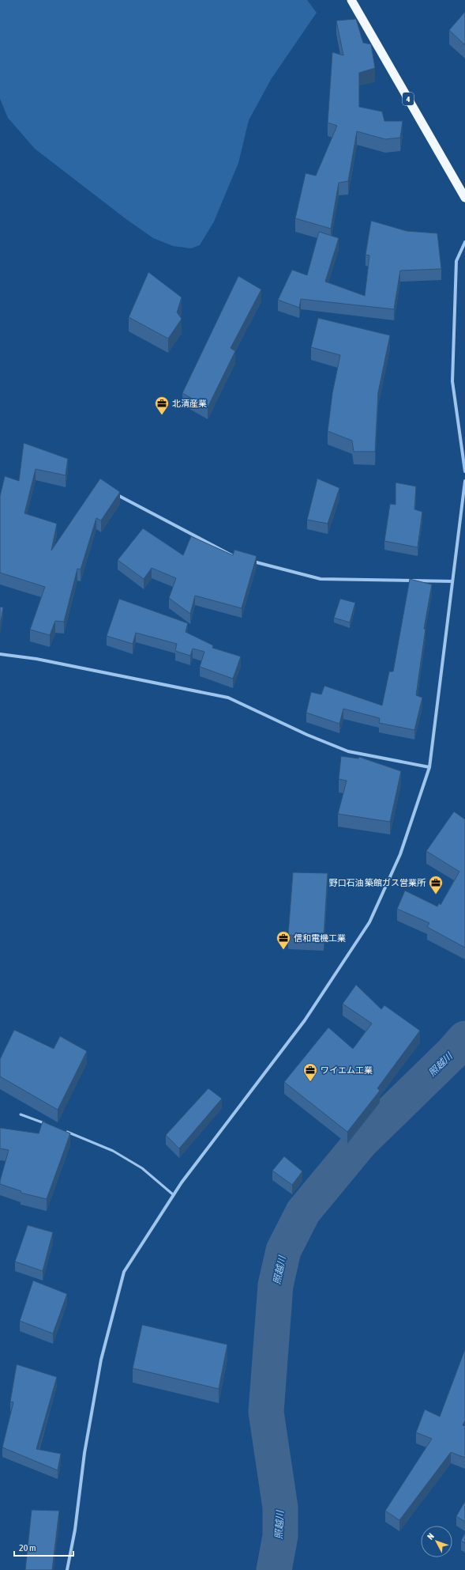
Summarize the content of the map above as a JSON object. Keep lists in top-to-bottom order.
{
  "streets": {
    "highway": ["4"]
  },
  "water": ["照越川"],
  "places": {
    "office": [
      "北清産業",
      "野口石油 築館ガス営業所",
      "信和電機工業",
      "ワイエム工業"
    ]
  },
  "scale_bar": "20 m",
  "north": "top left"
}
